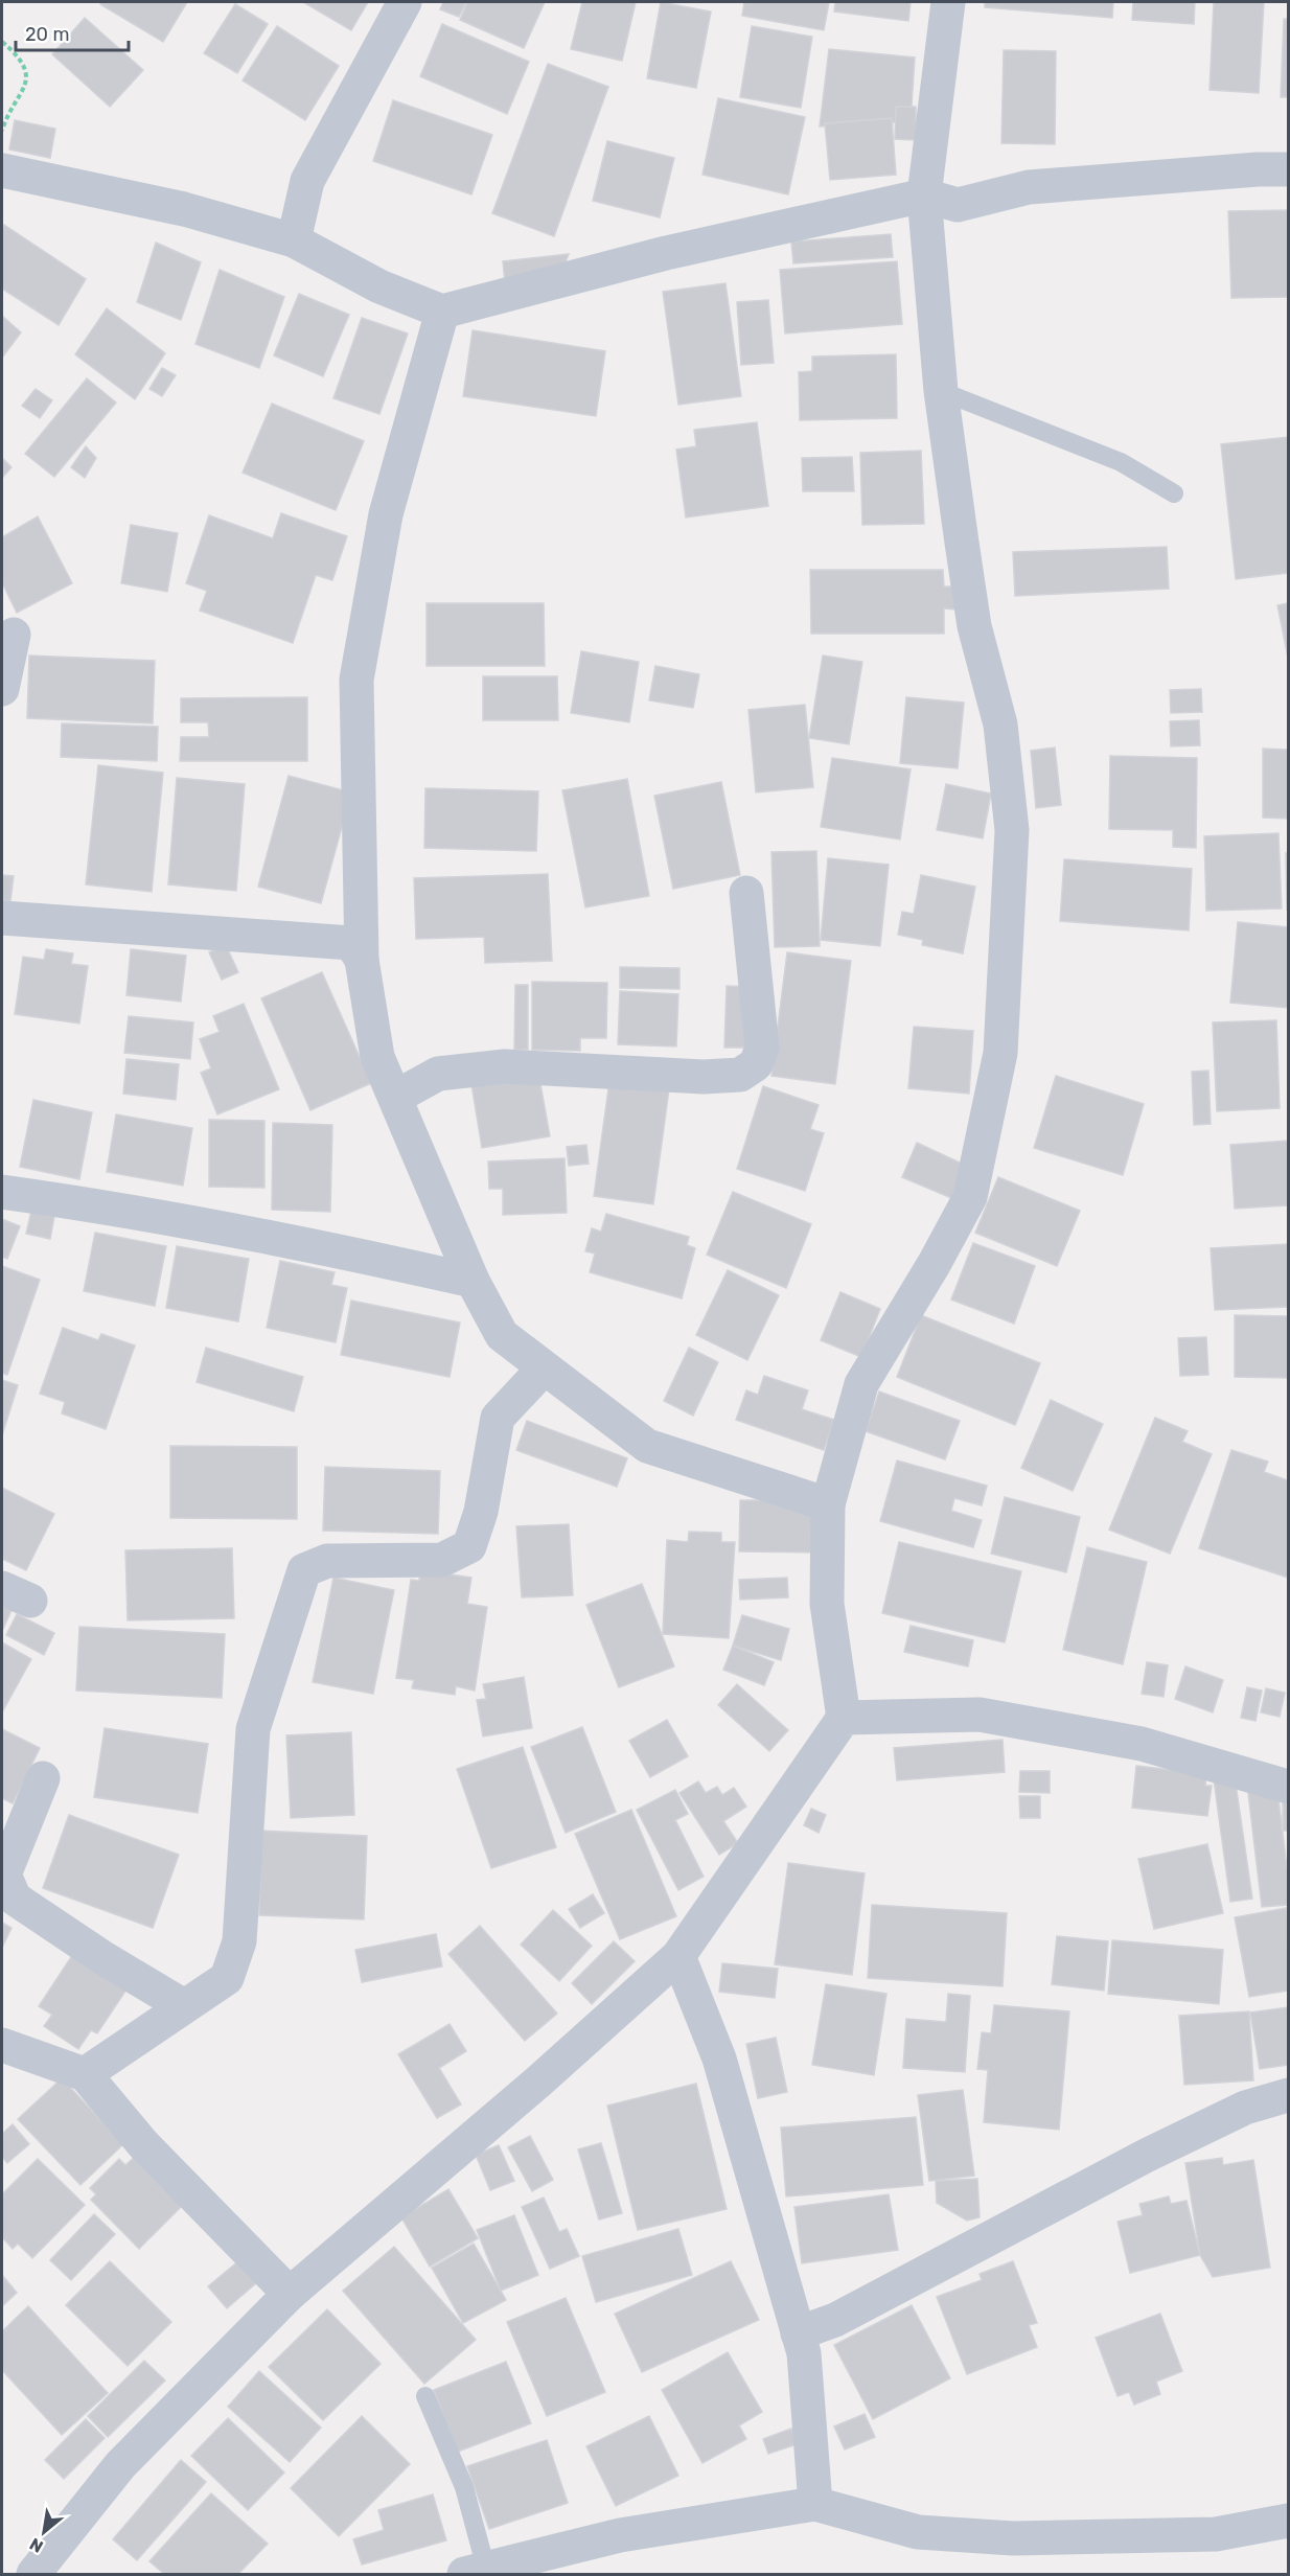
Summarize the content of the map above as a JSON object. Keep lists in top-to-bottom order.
{
  "scale_bar": "20 m",
  "north": "bottom left"
}
